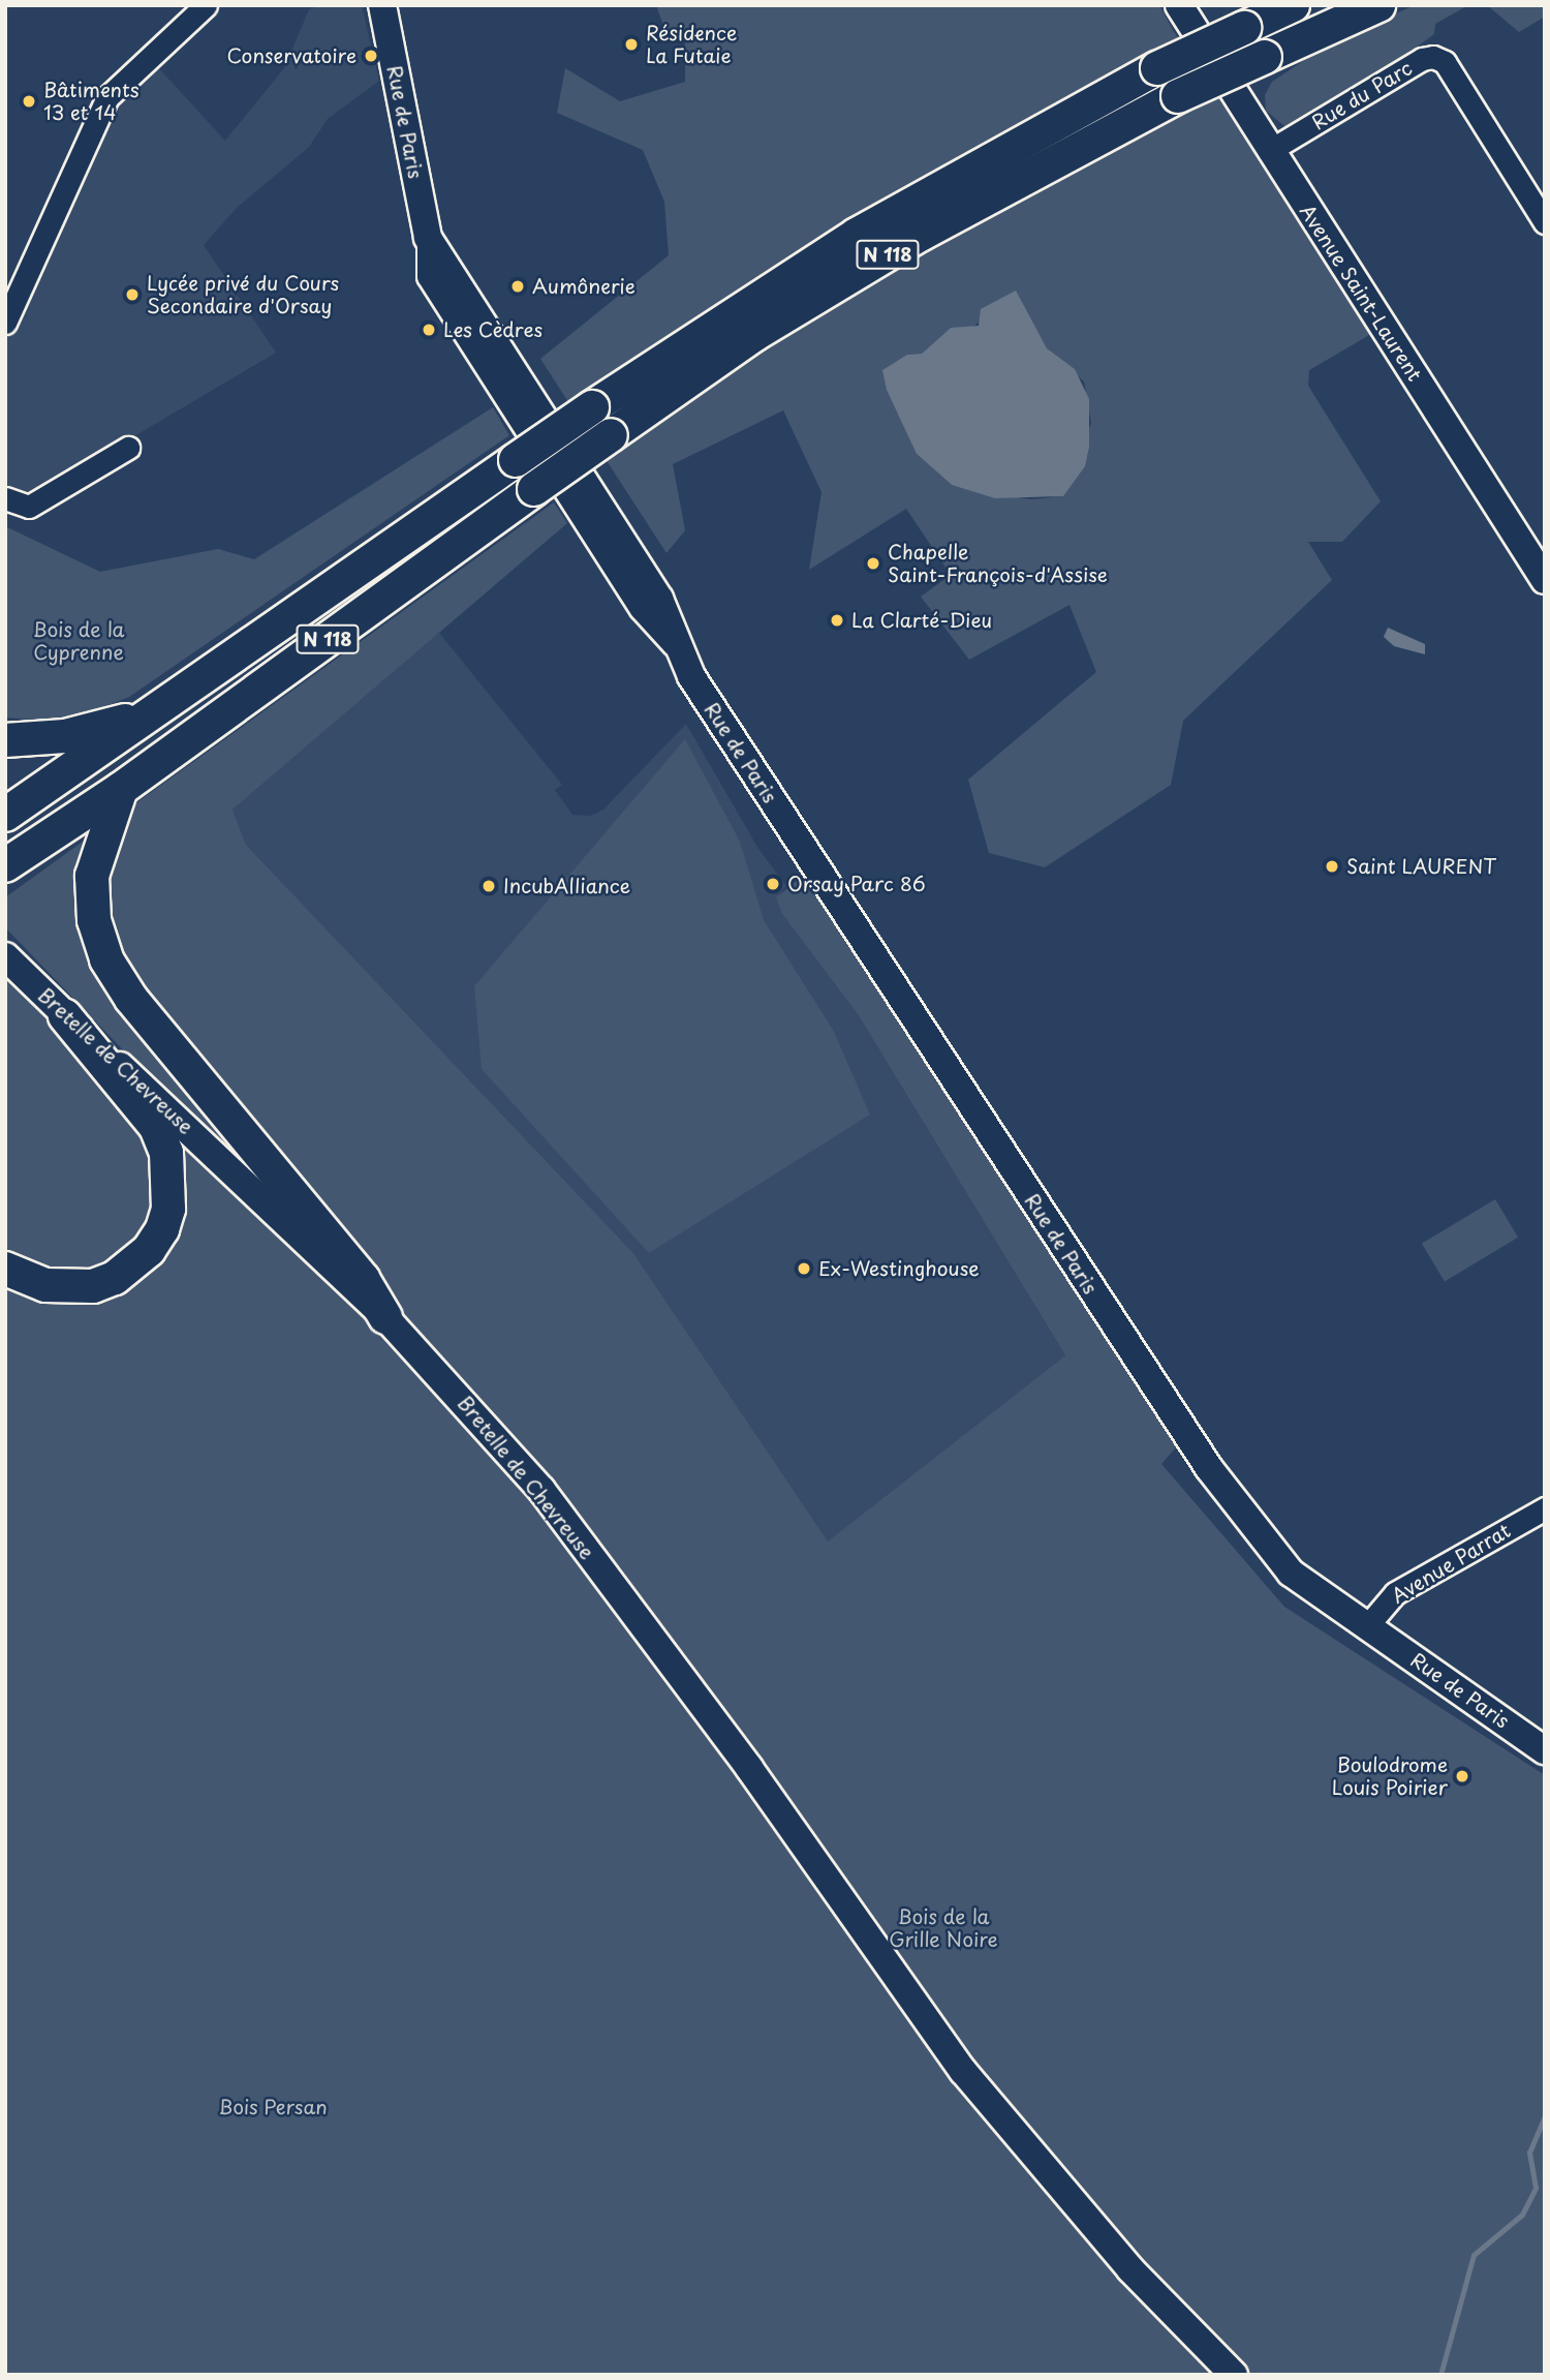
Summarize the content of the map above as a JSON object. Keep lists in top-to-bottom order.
{
  "streets": {
    "highway": ["N 118"],
    "main road": ["Rue de Paris", "Avenue Saint-Laurent", "Bretelle de Chevreuse"],
    "street": ["Rue du Parc", "Avenue Parrat"]
  },
  "crossings": [
    ["Rue du Parc", "Avenue Saint-Laurent"],
    ["Rue de Paris", "Avenue Parrat"]
  ],
  "parks": ["Bois de la Cyprenne", "Bois de la Grille Noire", "Bois Persan"],
  "places": [
    "Résidence La Futaie",
    "Conservatoire",
    "Bâtiments 13 et 14",
    "Aumônerie",
    "Lycée privé du Cours Secondaire d'Orsay",
    "Les Cèdres",
    "Chapelle Saint-François-d'Assise",
    "La Clarté-Dieu",
    "Saint LAURENT",
    "Orsay Parc 86",
    "IncubAlliance",
    "Ex-Westinghouse",
    "Boulodrome Louis Poirier"
  ]
}
